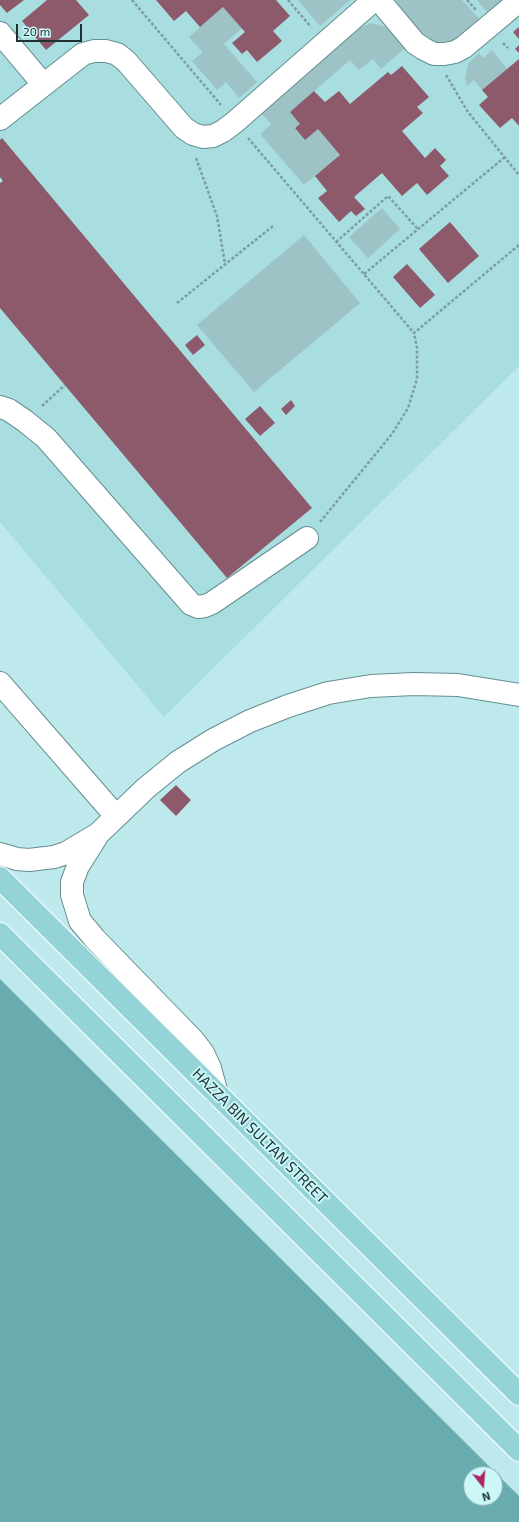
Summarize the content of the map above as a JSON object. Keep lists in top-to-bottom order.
{
  "streets": {
    "main road": ["HAZZA BIN SULTAN STREET"]
  },
  "scale_bar": "20 m",
  "north": "bottom"
}
